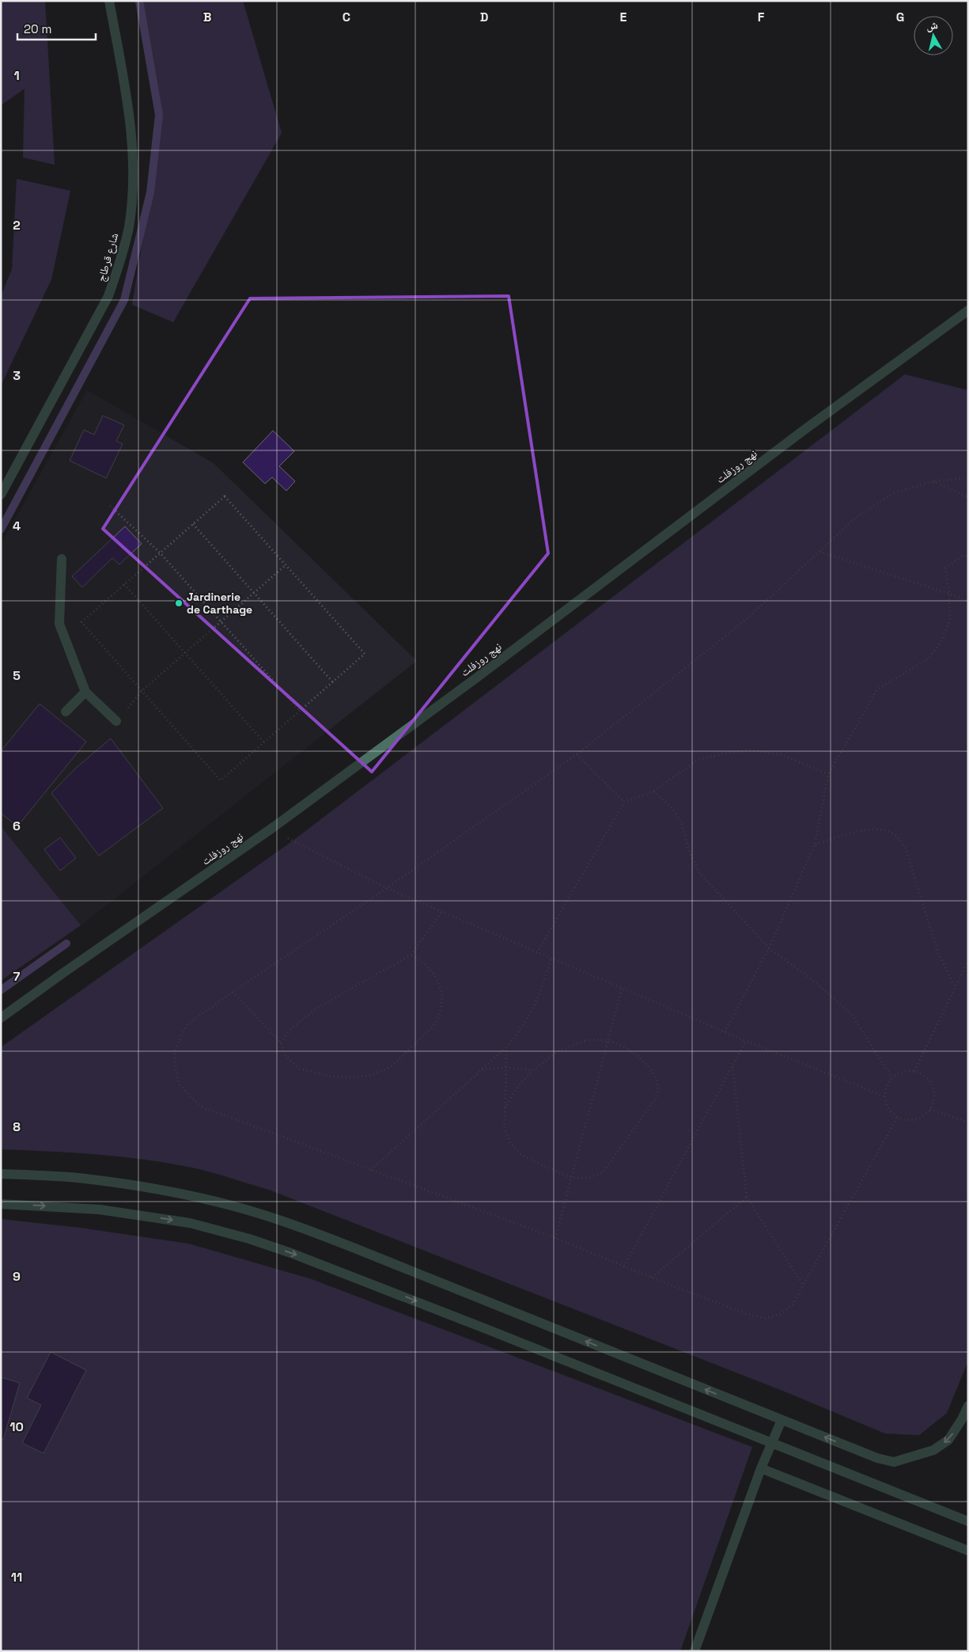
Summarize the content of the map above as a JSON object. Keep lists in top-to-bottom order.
{
  "streets": {
    "street": ["شارع قرطاج", "نهج روزفلت"]
  },
  "places": ["Jardinerie de Carthage"],
  "scale_bar": "20 m",
  "north": "top",
  "grid": {
    "columns": [
      "B",
      "C",
      "D",
      "E",
      "F",
      "G"
    ],
    "rows": [
      "1",
      "2",
      "3",
      "4",
      "5",
      "6",
      "7",
      "8",
      "9",
      "10",
      "11"
    ]
  }
}
